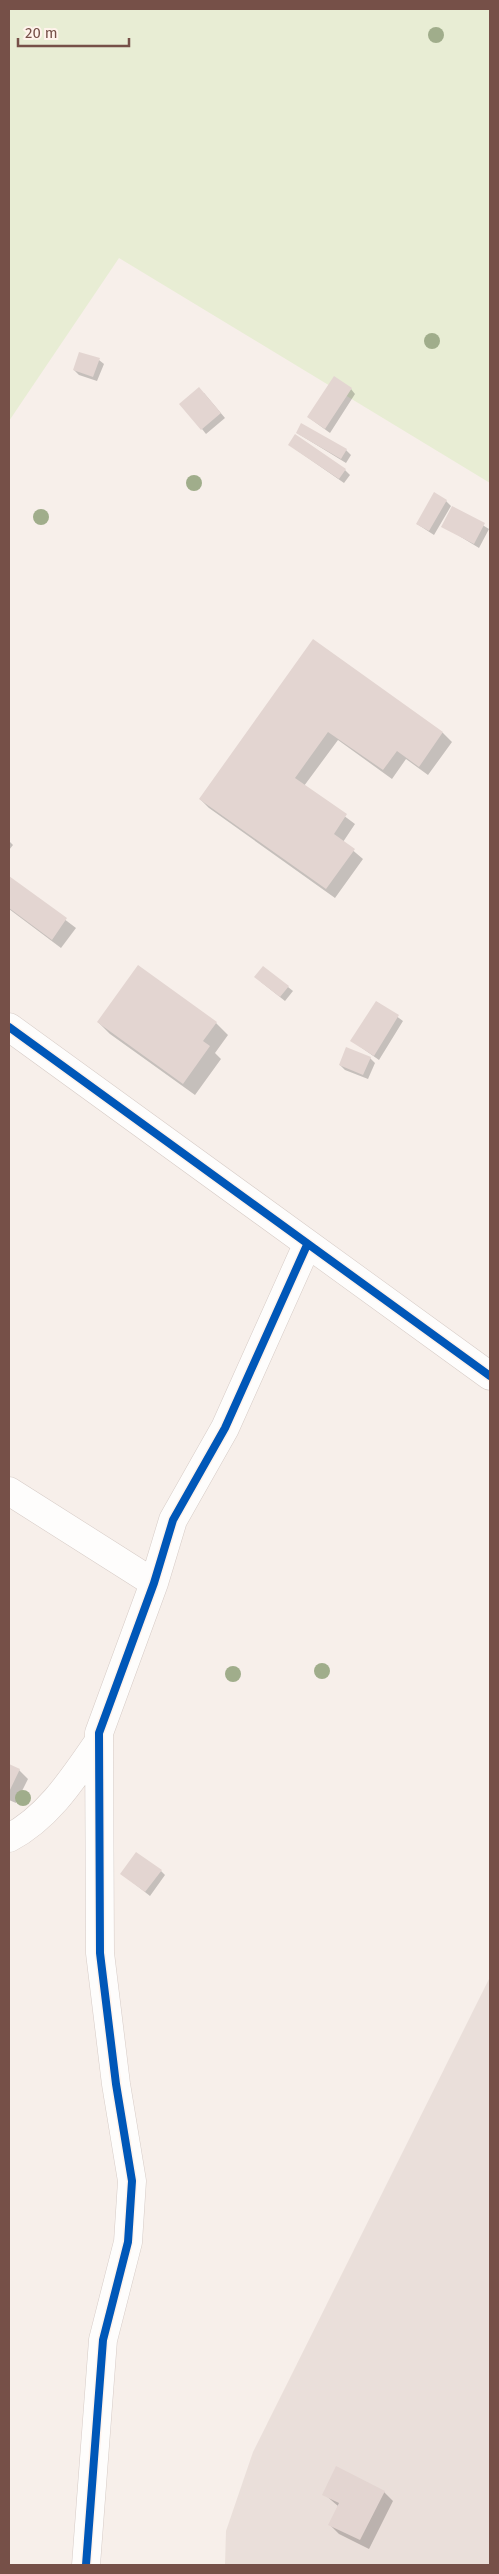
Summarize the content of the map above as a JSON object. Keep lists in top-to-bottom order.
{
  "scale_bar": "20 m"
}
